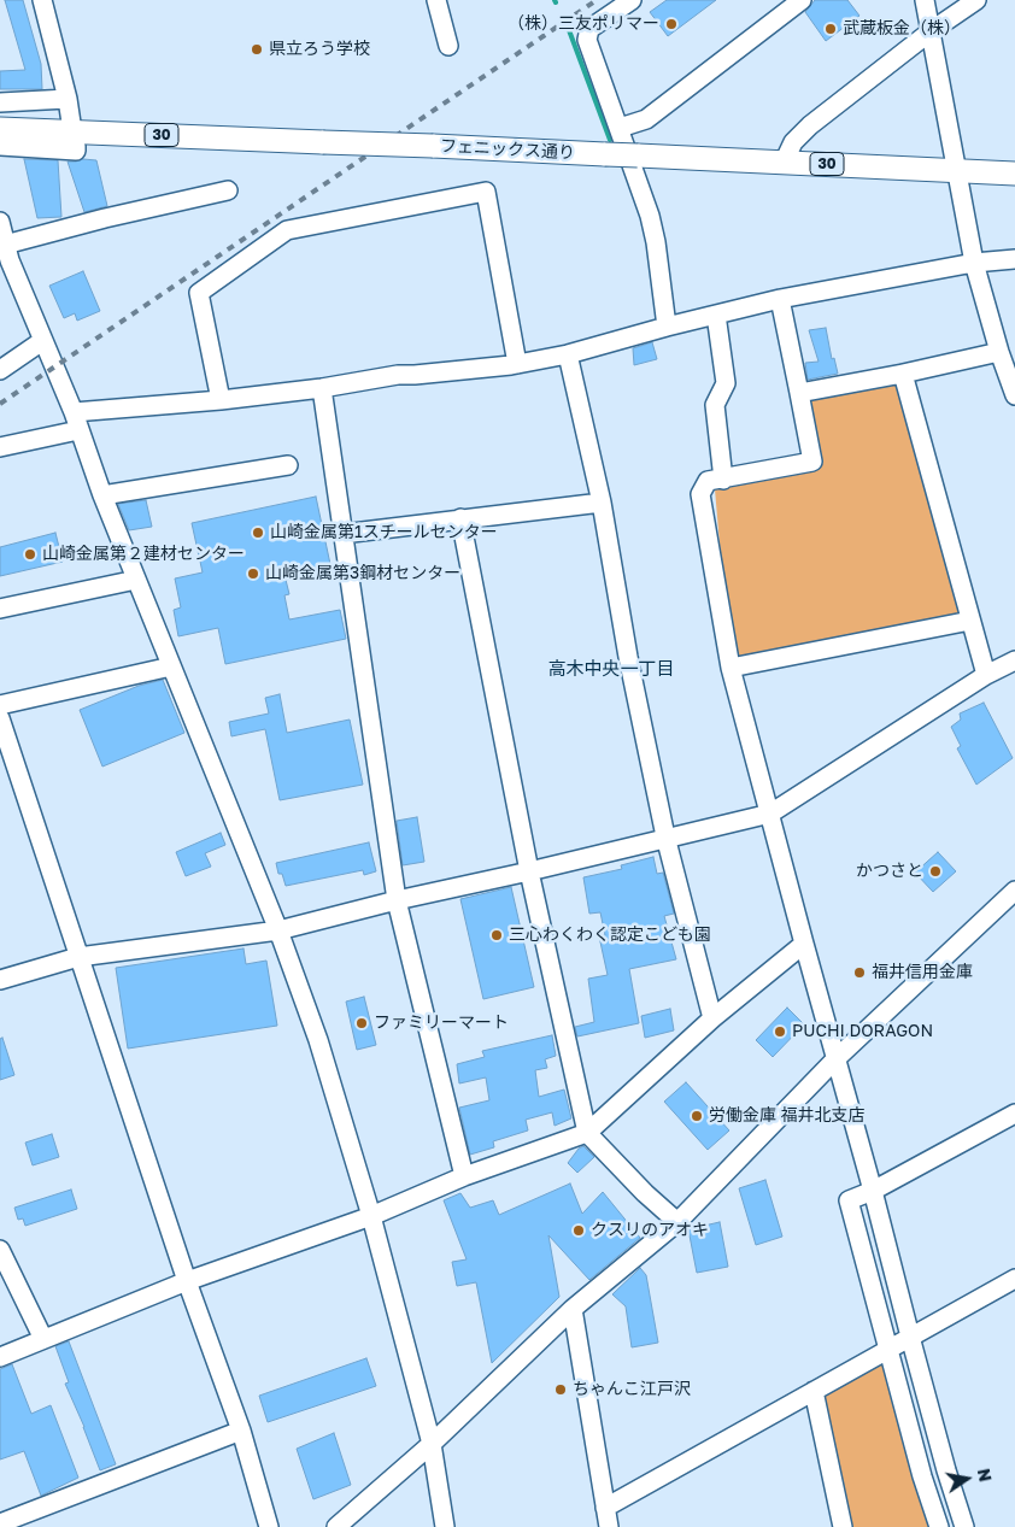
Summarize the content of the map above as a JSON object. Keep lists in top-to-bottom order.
{
  "streets": {
    "main road": ["30", "フェニックス通り"]
  },
  "districts": ["高木中央一丁目"],
  "places": [
    "（株）三友ポリマー",
    "武蔵板金（株）",
    "県立ろう学校",
    "山崎金属第1スチールセンター",
    "山崎金属第２建材センター",
    "山崎金属第3鋼材センター",
    "かつさと",
    "三心わくわく認定こども園",
    "福井信用金庫",
    "ファミリーマート",
    "PUCHI DORAGON",
    "労働金庫 福井北支店",
    "クスリのアオキ",
    "ちゃんこ江戸沢"
  ],
  "north": "right"
}
